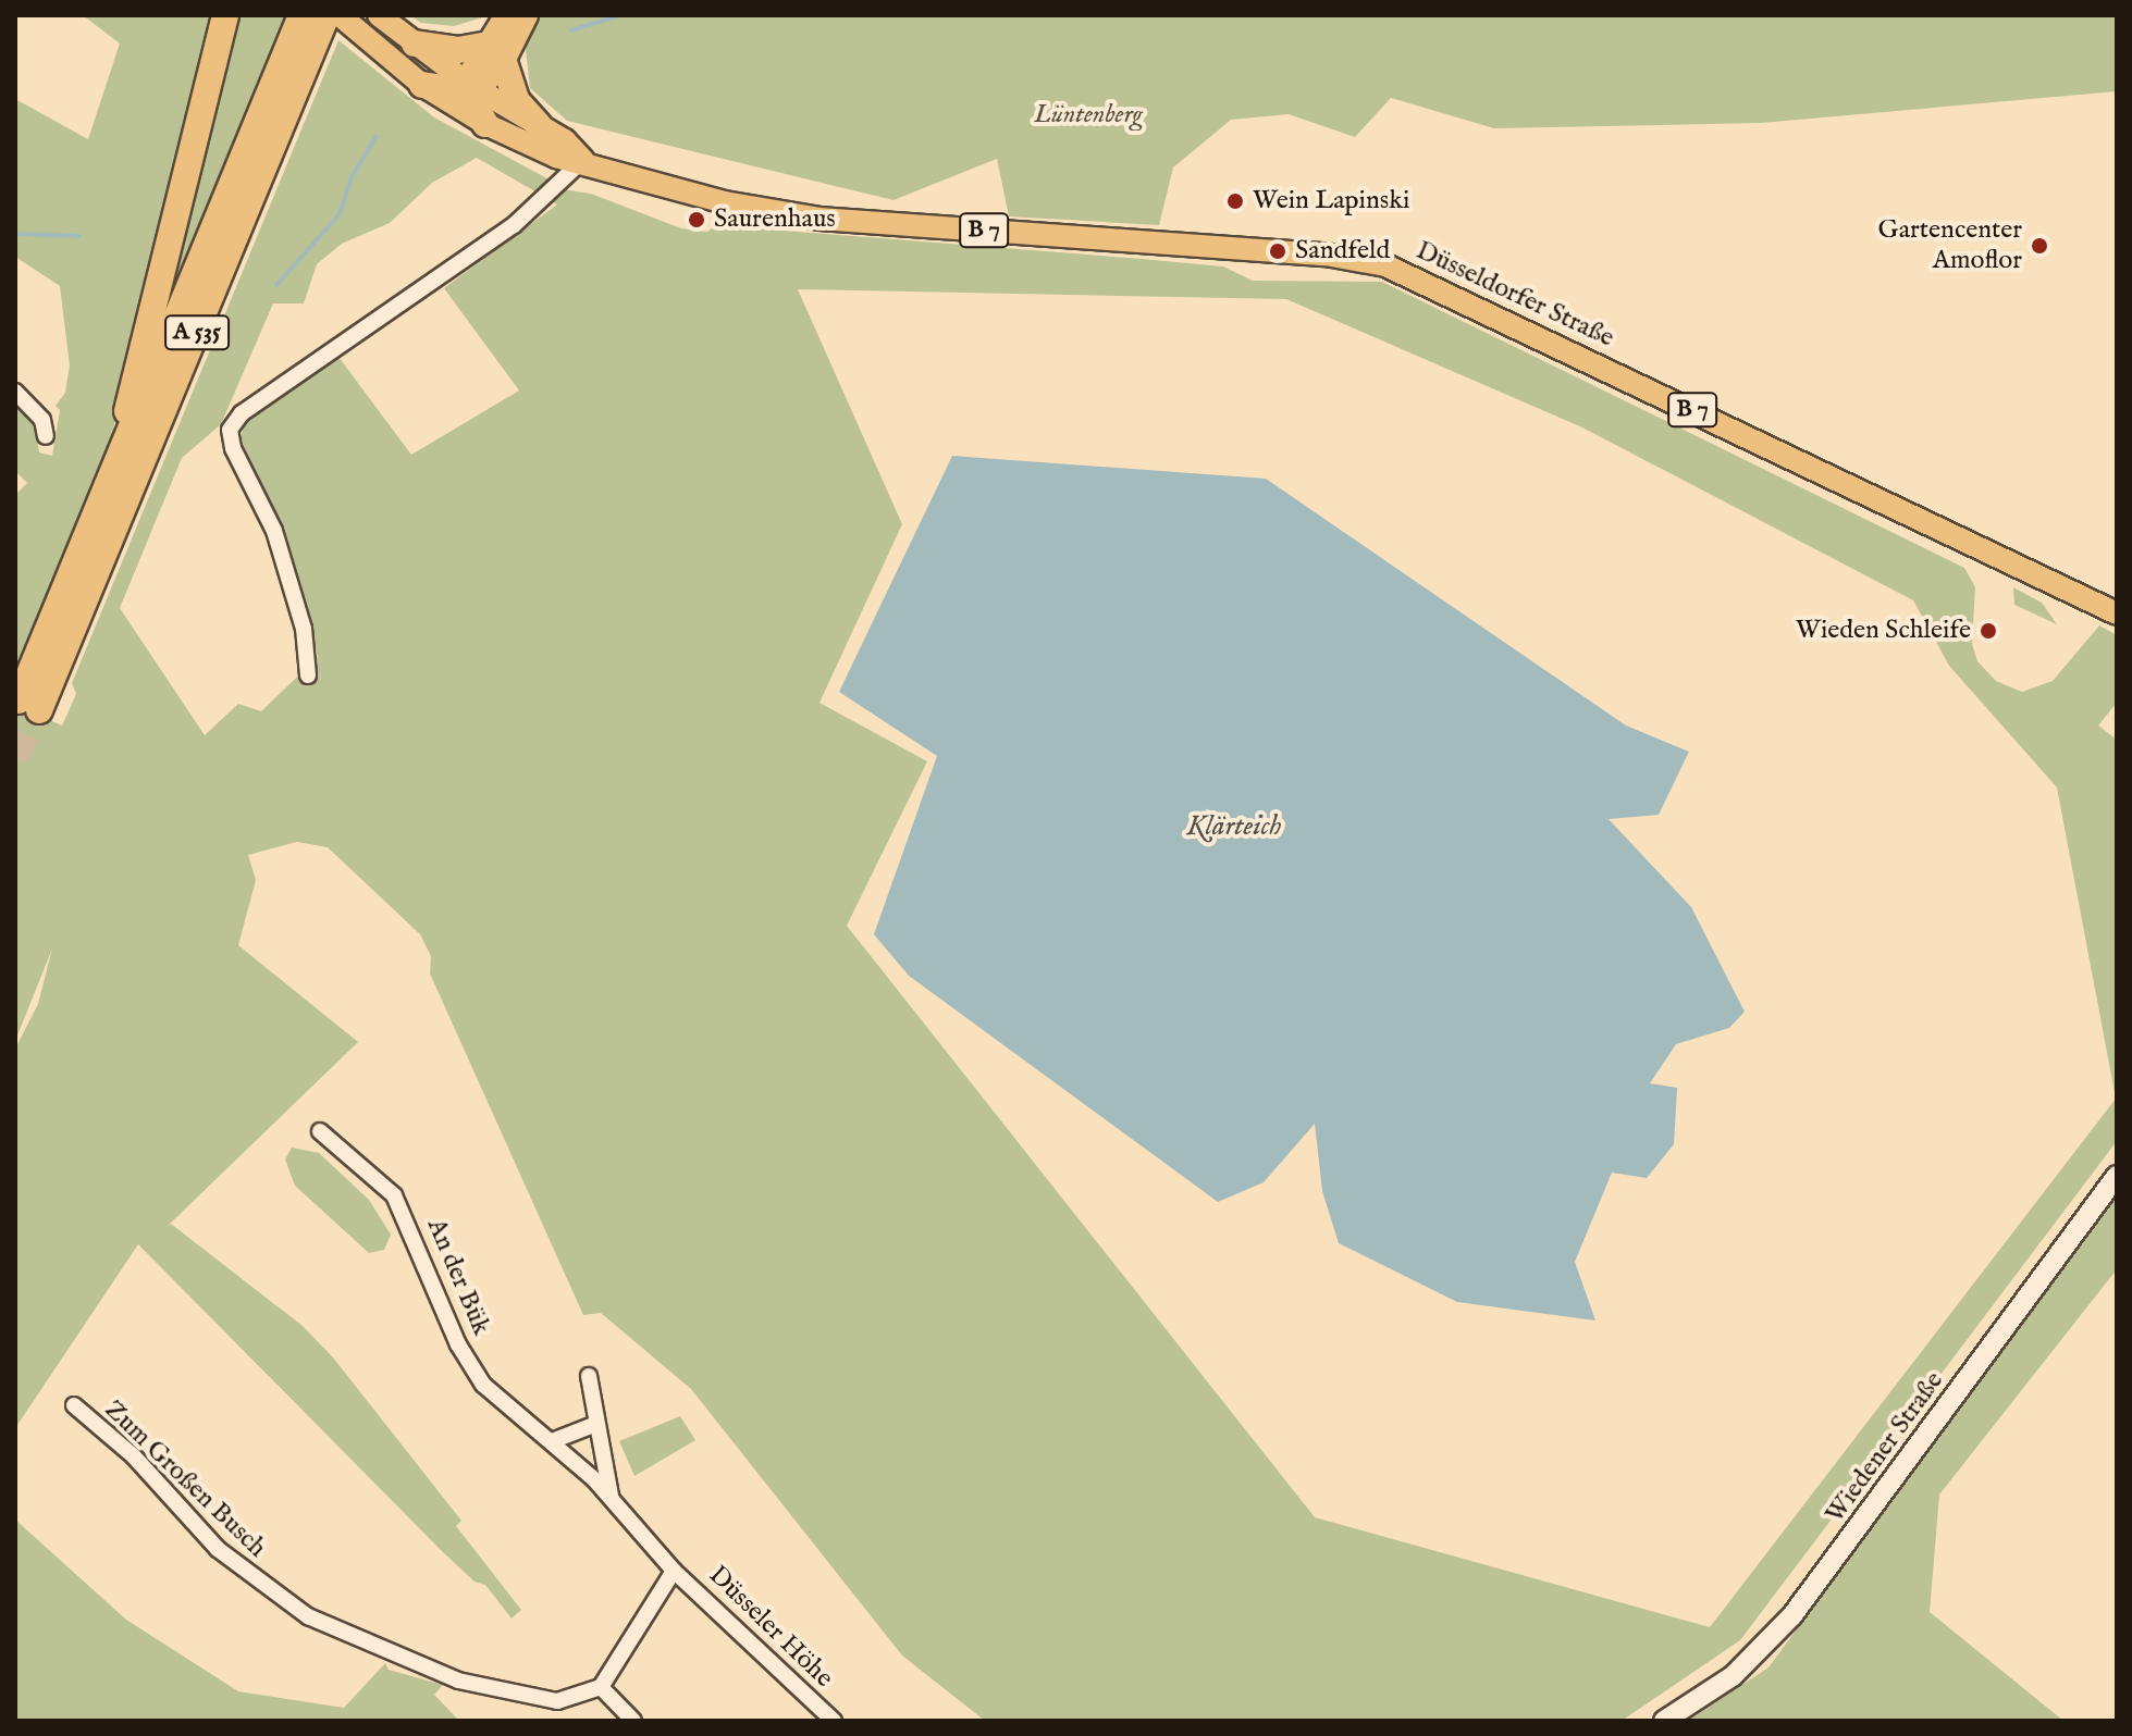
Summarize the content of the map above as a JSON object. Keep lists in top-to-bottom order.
{
  "streets": {
    "highway": ["A 535"],
    "main road": ["B 7", "Düsseldorfer Straße", "Wiedener Straße"],
    "street": ["An der Bük", "Zum Großen Busch", "Düsseler Höhe"]
  },
  "crossings": [
    ["An der Bük", "Düsseler Höhe"]
  ],
  "water": ["Klärteich"],
  "parks": ["Lüntenberg"],
  "places": [
    "Wein Lapinski",
    "Saurenhaus",
    "Gartencenter Amoflor",
    "Sandfeld",
    "Wieden Schleife"
  ]
}
